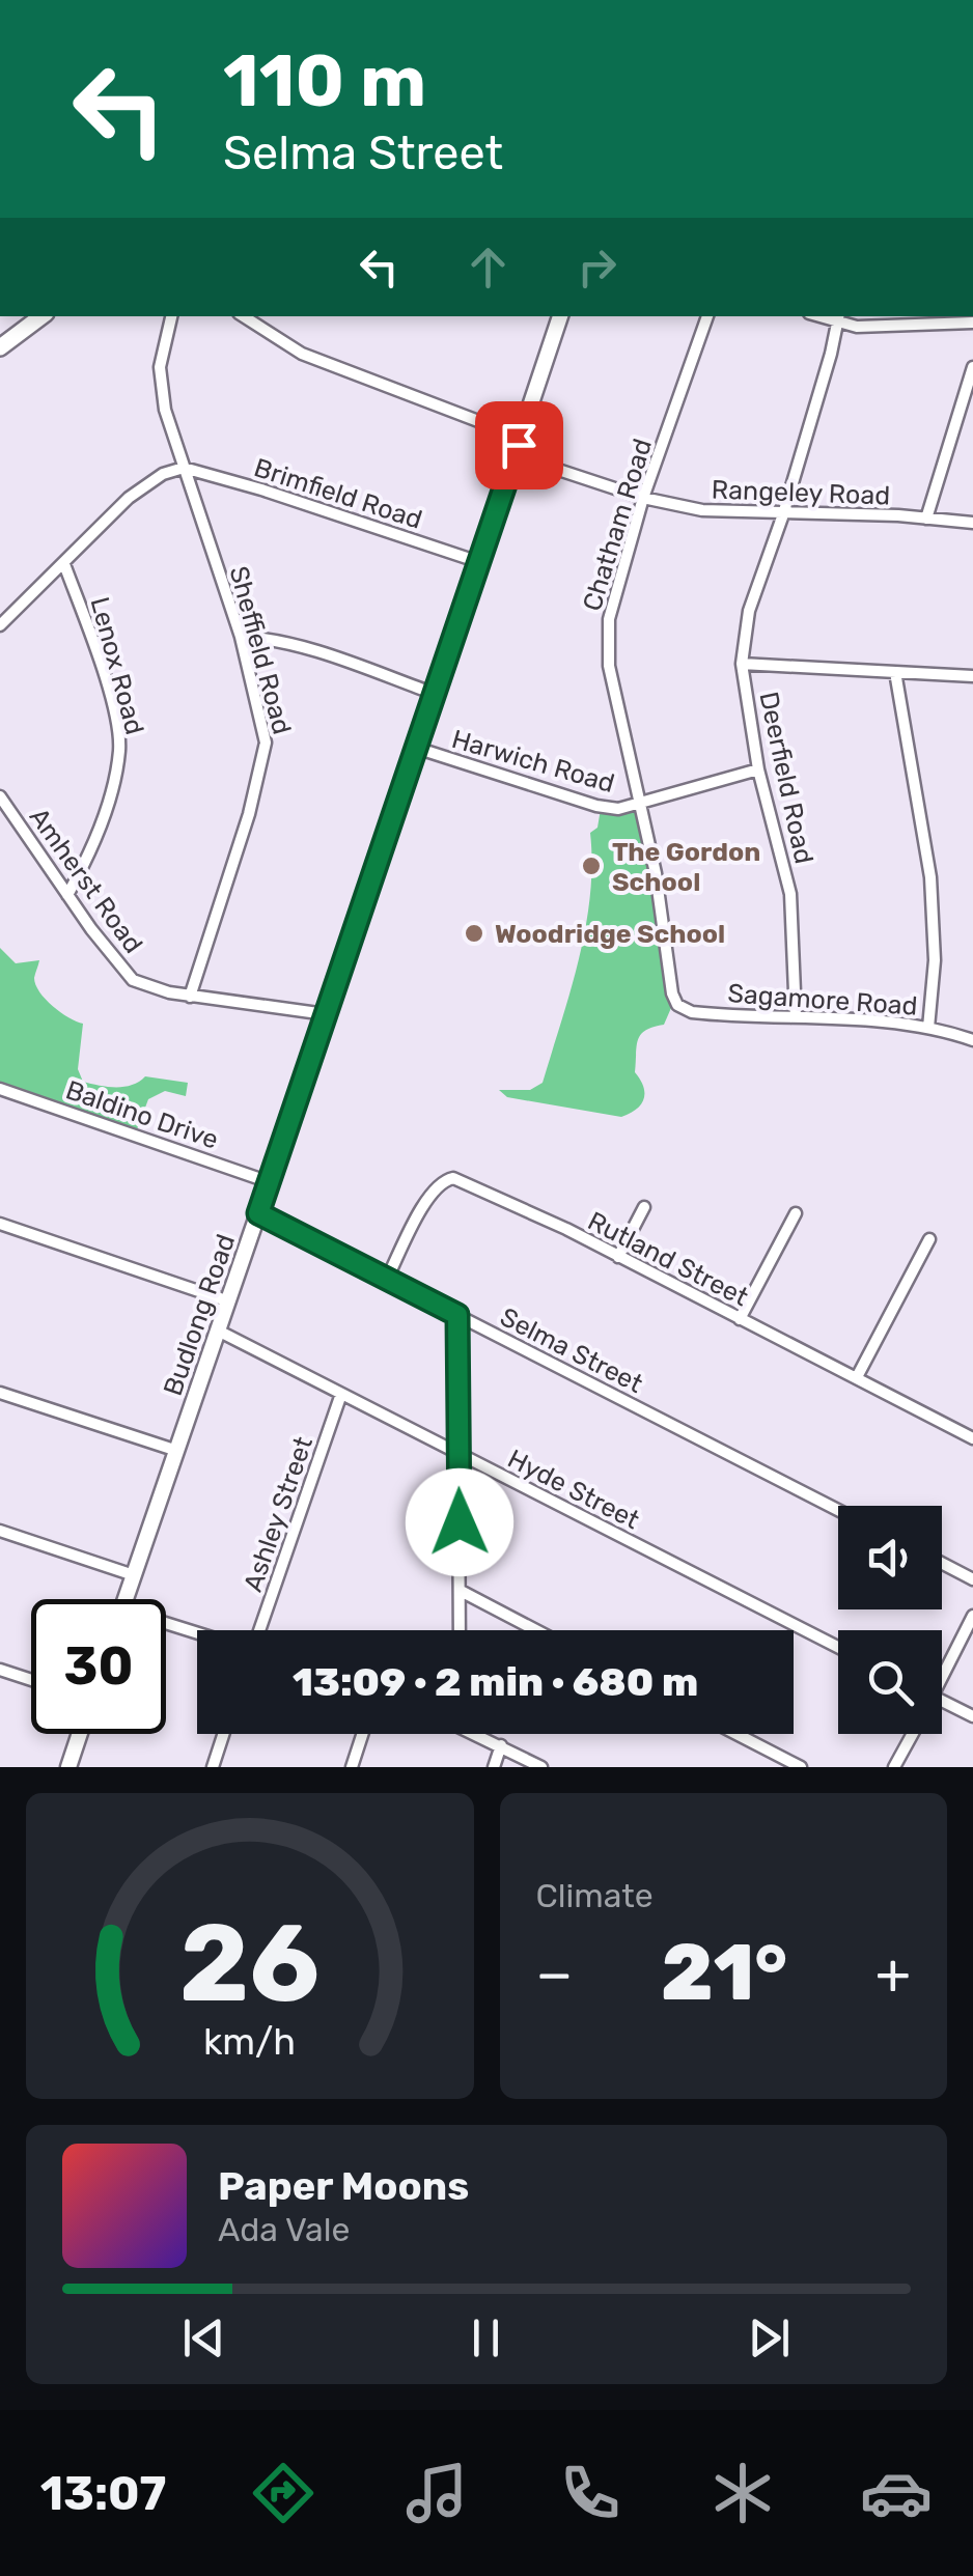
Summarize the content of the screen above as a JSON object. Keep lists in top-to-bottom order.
{
  "streets": {
    "main road": ["Budlong Road"],
    "street": [
      "Rangeley Road",
      "Brimfield Road",
      "Chatham Road",
      "Sheffield Road",
      "Lenox Road",
      "Harwich Road",
      "Deerfield Road",
      "Amherst Road",
      "Sagamore Road",
      "Baldino Drive",
      "Rutland Street",
      "Selma Street",
      "Hyde Street",
      "Ashley Street"
    ]
  },
  "crossings": [
    ["Rangeley Road", "Chatham Road"],
    ["Rangeley Road", "Deerfield Road"],
    ["Rangeley Road", "Budlong Road"],
    ["Brimfield Road", "Sheffield Road"],
    ["Brimfield Road", "Budlong Road"],
    ["Chatham Road", "Harwich Road"],
    ["Chatham Road", "Sagamore Road"],
    ["Sheffield Road", "Amherst Road"],
    ["Lenox Road", "Amherst Road"],
    ["Harwich Road", "Deerfield Road"],
    ["Harwich Road", "Budlong Road"],
    ["Deerfield Road", "Sagamore Road"],
    ["Amherst Road", "Budlong Road"],
    ["Baldino Drive", "Budlong Road"],
    ["Rutland Street", "Selma Street"],
    ["Budlong Road", "Selma Street"],
    ["Budlong Road", "Hyde Street"],
    ["Hyde Street", "Ashley Street"]
  ],
  "places": ["The Gordon School", "Woodridge School"],
  "page": {
    "turn": ["110 m", "Selma Street"],
    "limit": "30",
    "trip": "13:09 · 2 min · 680 m",
    "tile": "Climate",
    "heat": ["−", "21°", "+"],
    "song": ["Paper Moons", "Ada Vale"],
    "tabs": "13:07",
    "gauge": ["26", "km/h"]
  }
}
